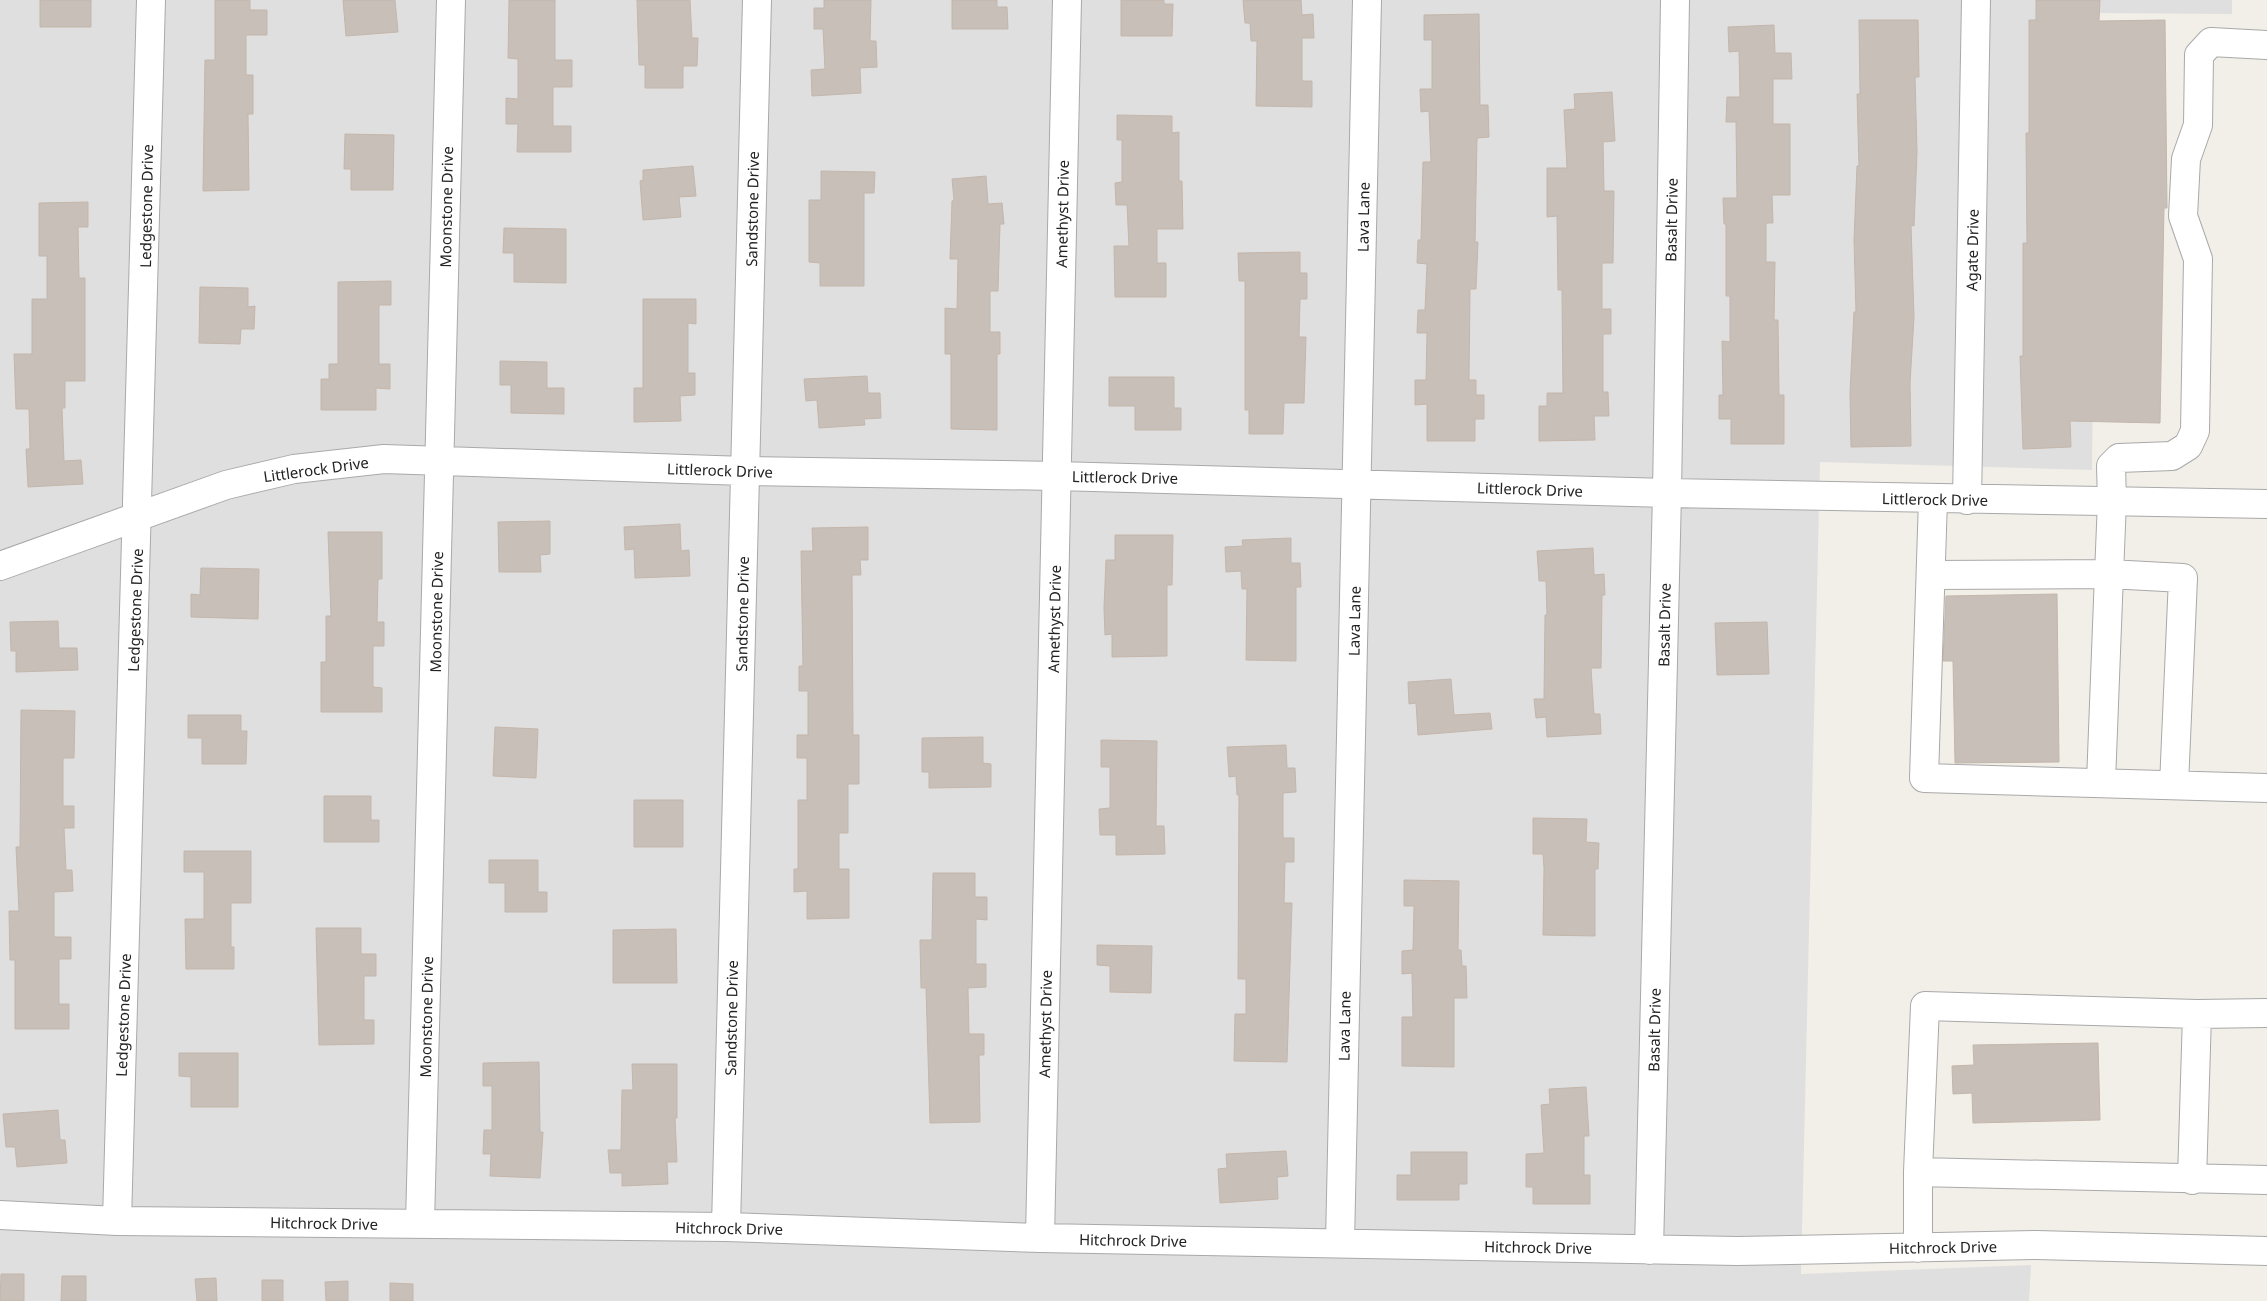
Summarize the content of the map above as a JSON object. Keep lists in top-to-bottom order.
{
  "streets": {
    "street": [
      "Ledgestone Drive",
      "Moonstone Drive",
      "Sandstone Drive",
      "Amethyst Drive",
      "Lava Lane",
      "Basalt Drive",
      "Agate Drive",
      "Littlerock Drive",
      "Hitchrock Drive"
    ]
  },
  "crossings": [
    ["Ledgestone Drive", "Littlerock Drive"],
    ["Ledgestone Drive", "Hitchrock Drive"],
    ["Moonstone Drive", "Littlerock Drive"],
    ["Moonstone Drive", "Hitchrock Drive"],
    ["Sandstone Drive", "Littlerock Drive"],
    ["Sandstone Drive", "Hitchrock Drive"],
    ["Amethyst Drive", "Littlerock Drive"],
    ["Amethyst Drive", "Hitchrock Drive"],
    ["Lava Lane", "Littlerock Drive"],
    ["Lava Lane", "Hitchrock Drive"],
    ["Basalt Drive", "Littlerock Drive"],
    ["Basalt Drive", "Hitchrock Drive"],
    ["Agate Drive", "Littlerock Drive"]
  ]
}
